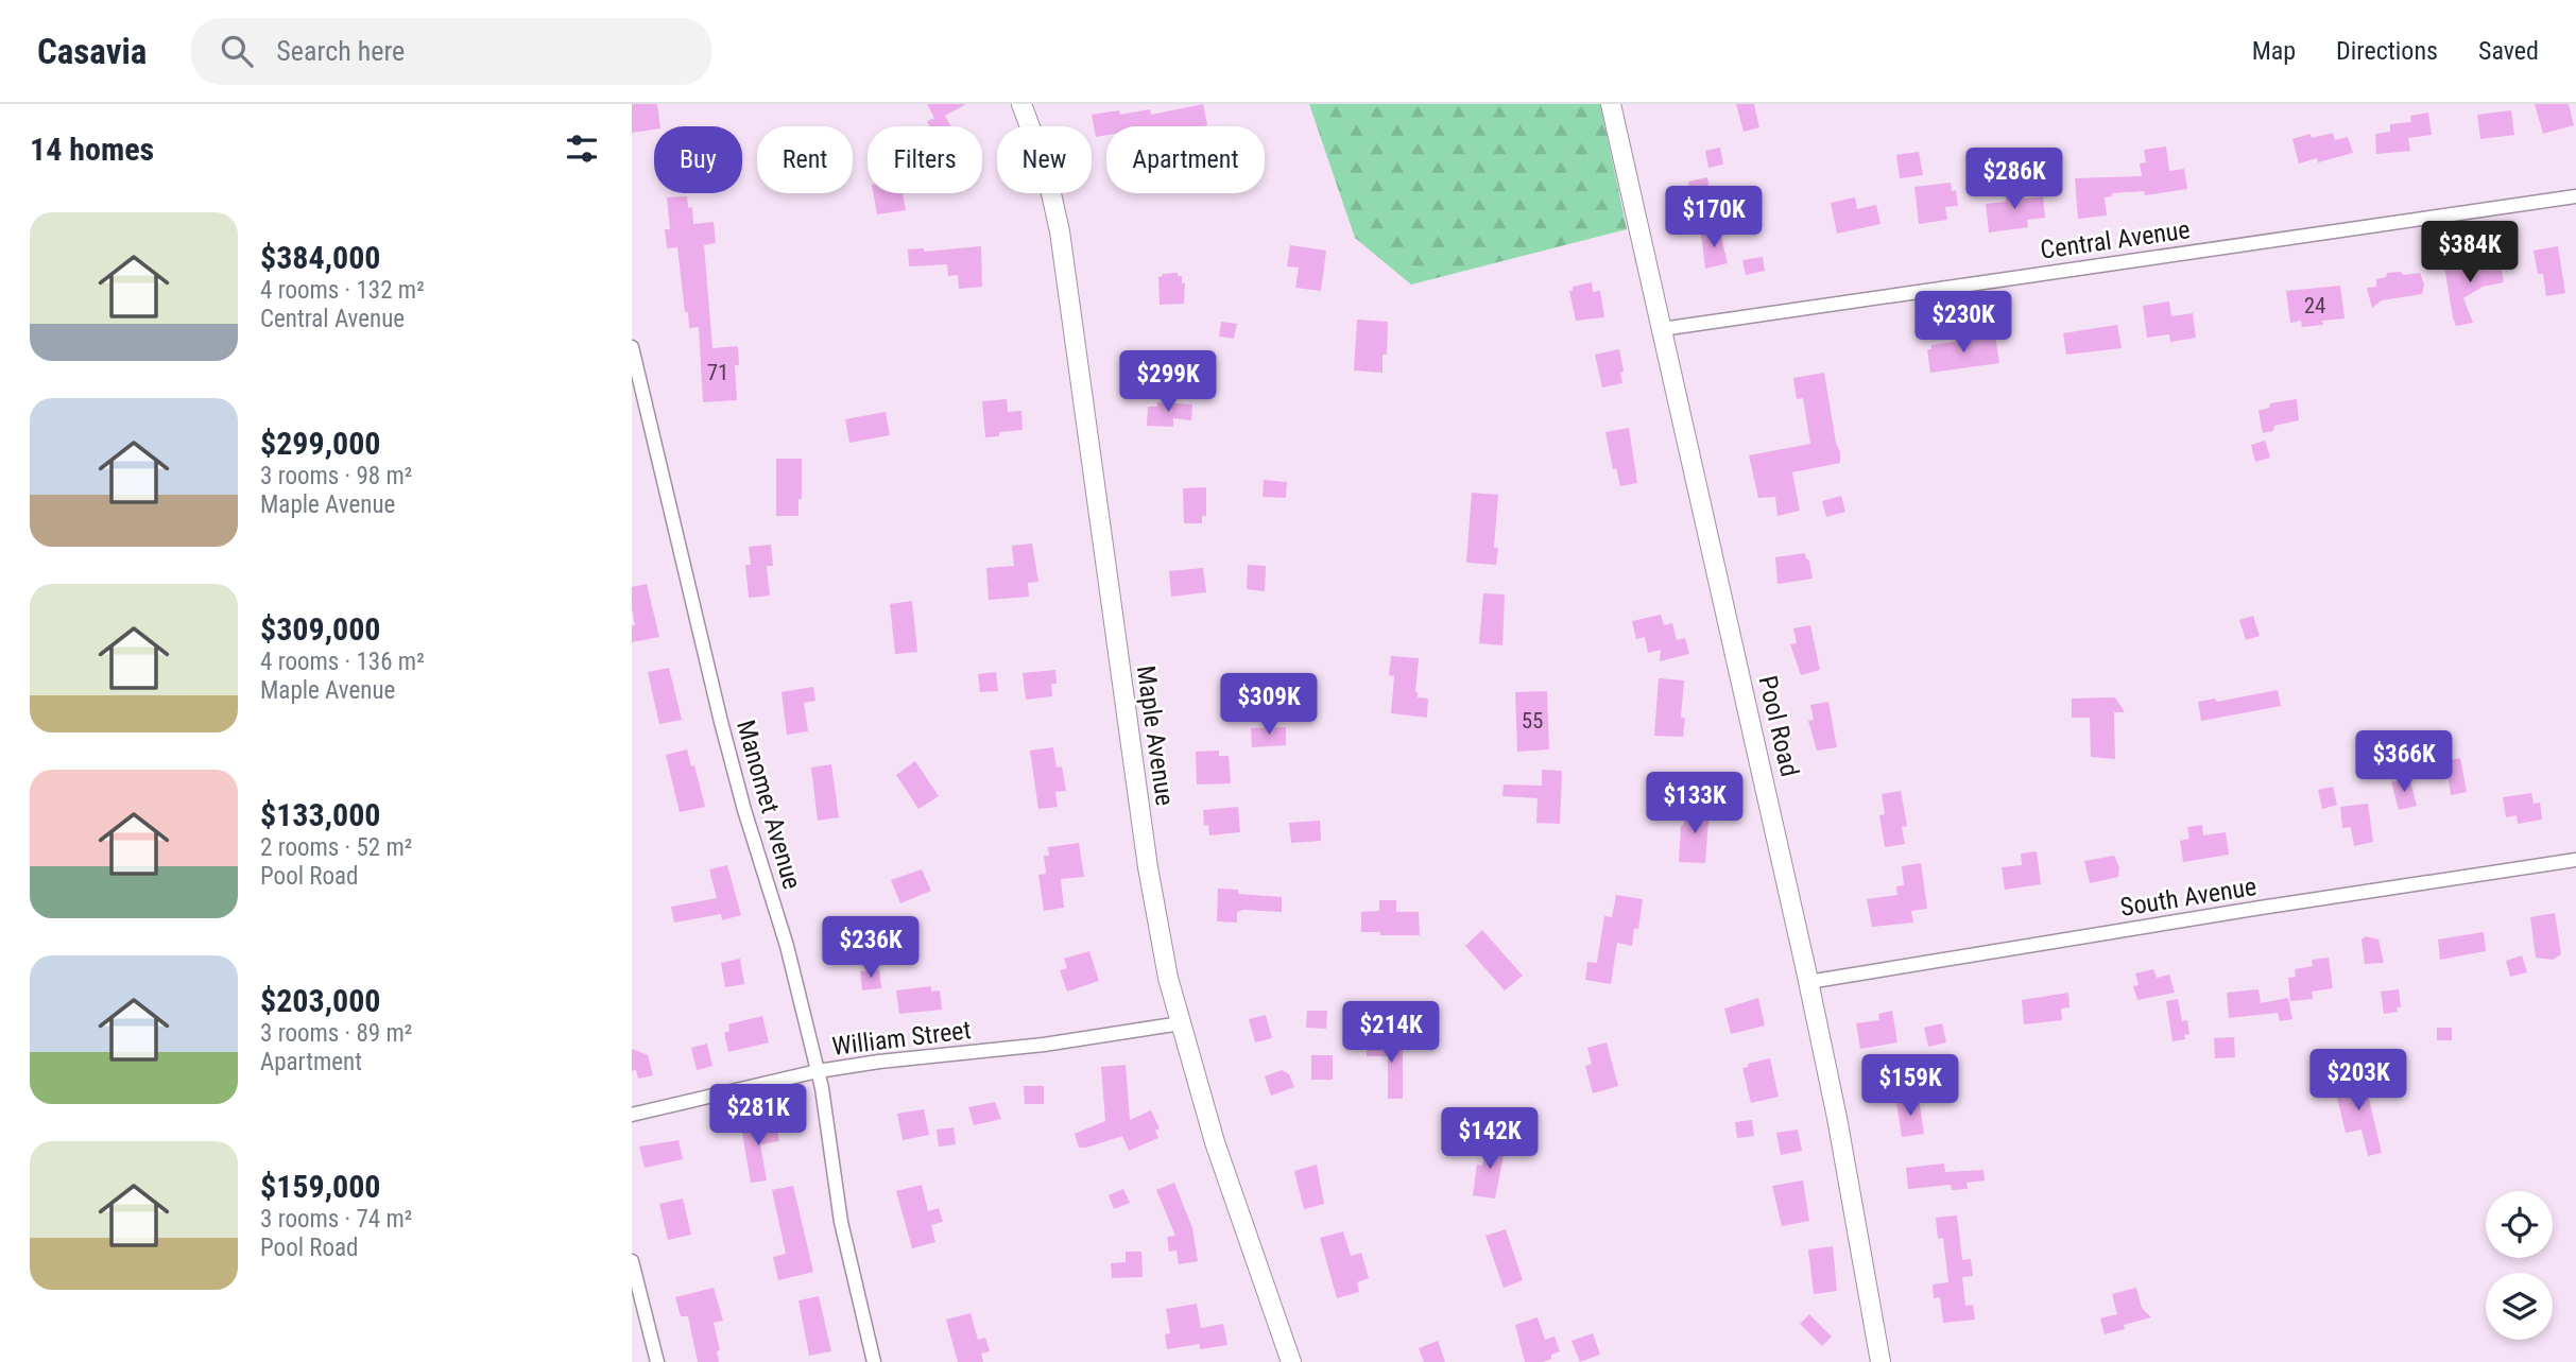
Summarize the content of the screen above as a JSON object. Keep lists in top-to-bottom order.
{
  "streets": {
    "main road": ["Pool Road", "Maple Avenue"],
    "street": [
      "Central Avenue",
      "Manomet Avenue",
      "South Avenue",
      "William Street"
    ]
  },
  "crossings": [
    ["Central Avenue", "Pool Road"],
    ["Pool Road", "South Avenue"],
    ["Maple Avenue", "William Street"],
    ["Manomet Avenue", "William Street"]
  ],
  "house_numbers": ["24", "71", "55"],
  "page": {
    "header": "Casavia",
    "search": "Search here",
    "nav": ["Map", "Directions", "Saved"],
    "heading": "14 homes",
    "chip": [
      "Buy",
      "Rent",
      "Filters",
      "New",
      "Apartment"
    ],
    "price": [
      "$286K",
      "$170K",
      "$384K",
      "$230K",
      "$299K",
      "$309K",
      "$366K",
      "$133K",
      "$236K",
      "$214K",
      "$203K",
      "$159K",
      "$281K",
      "$142K"
    ],
    "list": [
      {
        "name": "$384,000",
        "note": "4 rooms · 132 m² · Central Avenue"
      },
      {
        "name": "$299,000",
        "note": "3 rooms · 98 m² · Maple Avenue"
      },
      {
        "name": "$309,000",
        "note": "4 rooms · 136 m² · Maple Avenue"
      },
      {
        "name": "$133,000",
        "note": "2 rooms · 52 m² · Pool Road"
      },
      {
        "name": "$203,000",
        "note": "3 rooms · 89 m² · Apartment"
      },
      {
        "name": "$159,000",
        "note": "3 rooms · 74 m² · Pool Road"
      }
    ]
  }
}
